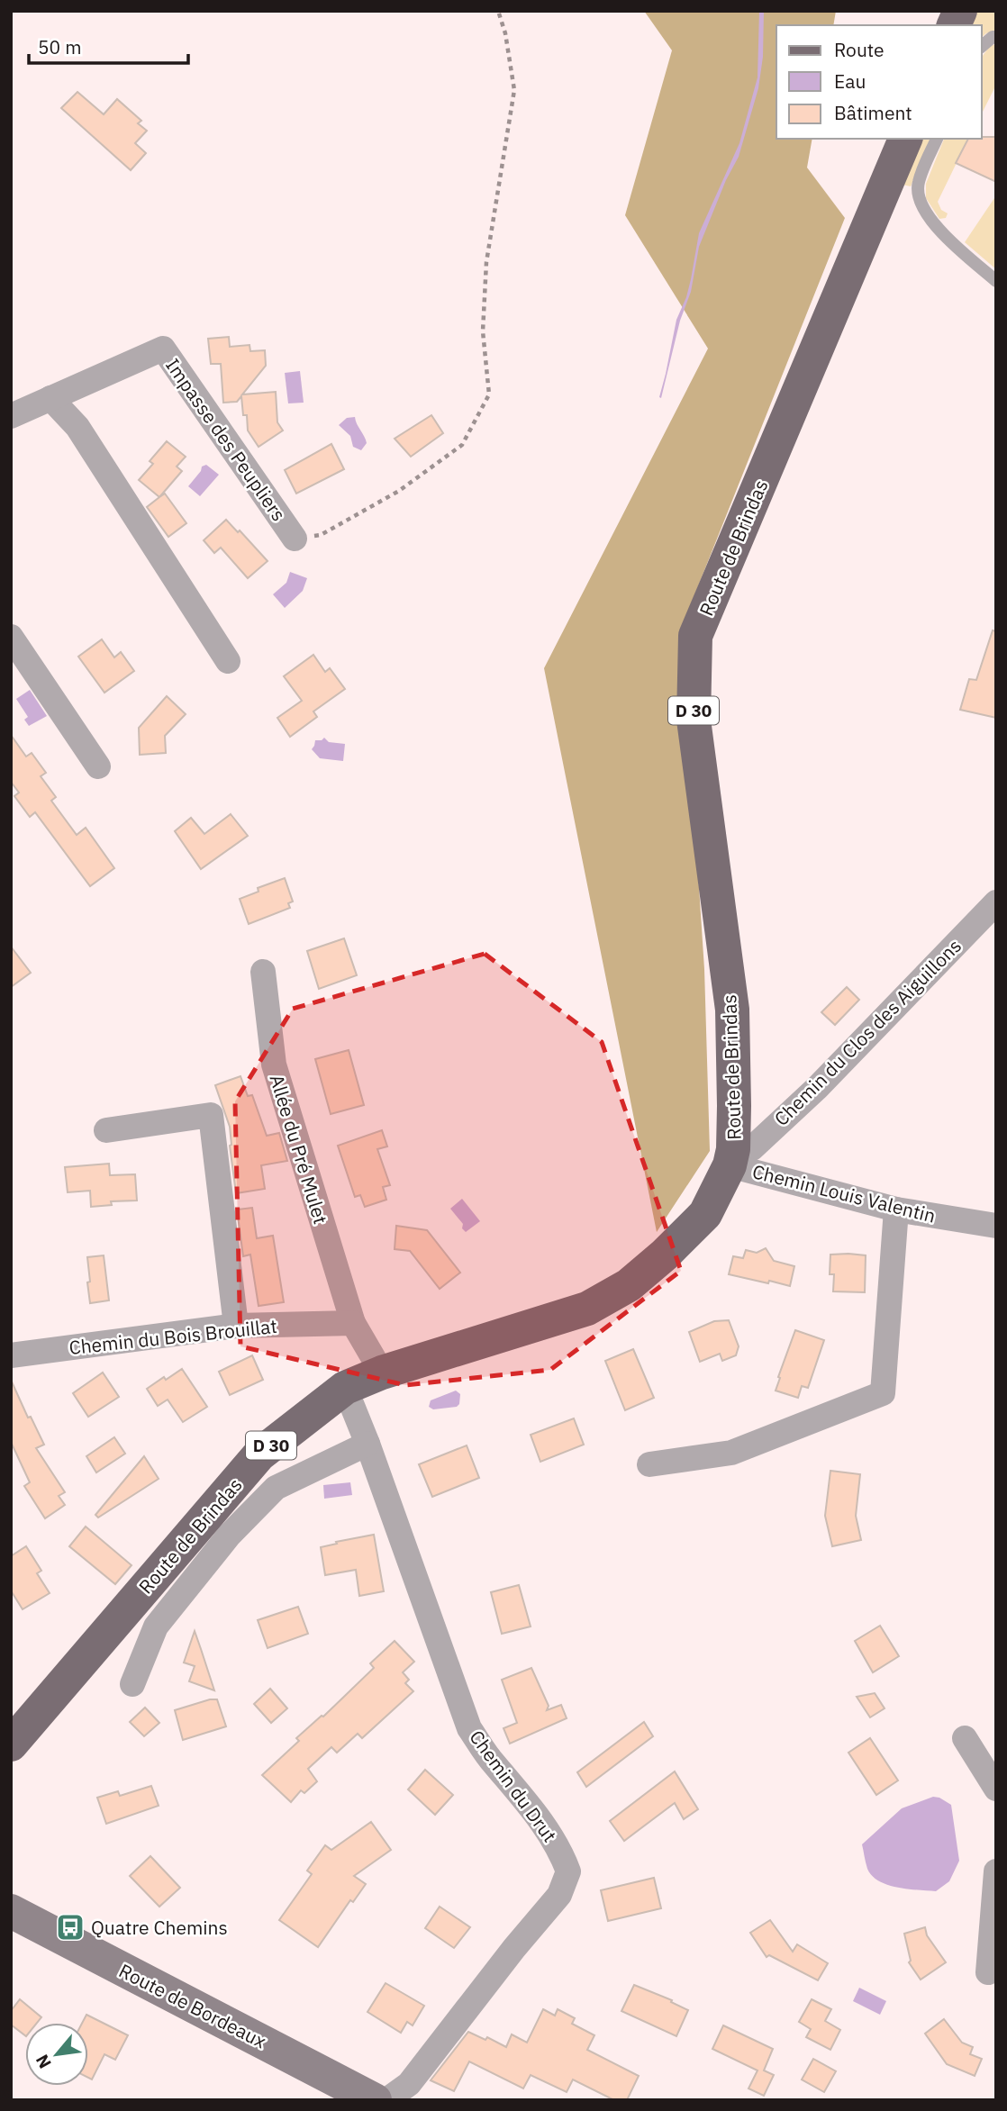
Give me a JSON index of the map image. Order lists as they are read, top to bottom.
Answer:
{
  "streets": {
    "main road": ["Route de Brindas", "D 30", "Route de Bordeaux"],
    "street": [
      "Impasse des Peupliers",
      "Chemin du Clos des Aiguillons",
      "Allée du Pré Mulet",
      "Chemin Louis Valentin",
      "Chemin du Bois Brouillat",
      "Chemin du Drut"
    ]
  },
  "crossings": [
    ["Route de Brindas", "Chemin du Clos des Aiguillons"],
    ["Route de Brindas", "Chemin Louis Valentin"],
    ["Route de Brindas", "Chemin du Drut"],
    ["Chemin du Clos des Aiguillons", "Chemin Louis Valentin"],
    ["Allée du Pré Mulet", "Chemin du Bois Brouillat"]
  ],
  "places": {
    "bus stop": ["Quatre Chemins"]
  },
  "legend": ["Route", "Eau", "Bâtiment"],
  "scale_bar": "50 m",
  "north": "bottom left"
}
